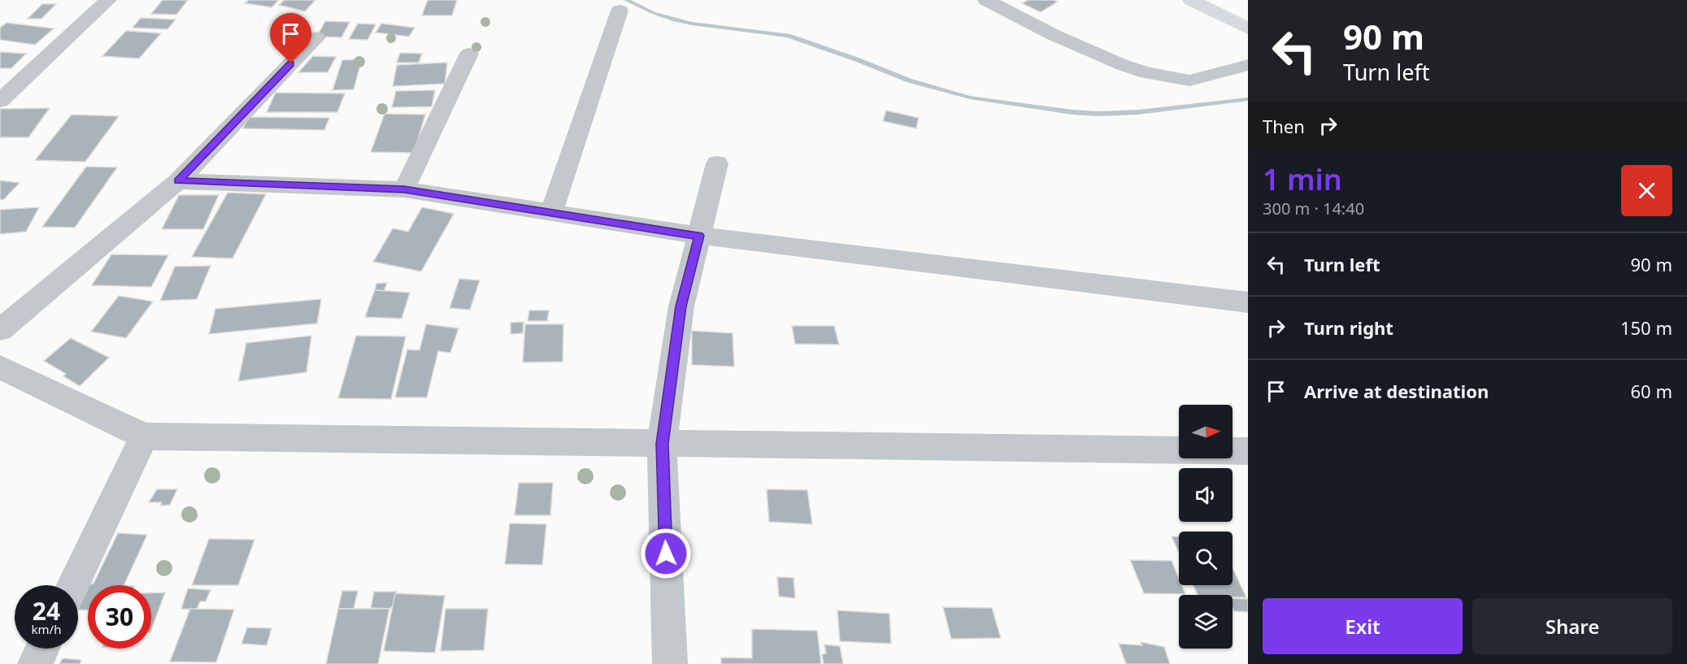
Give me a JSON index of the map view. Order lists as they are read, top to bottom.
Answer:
{
  "north": "right",
  "page": {
    "turn": ["90 m", "Turn left"],
    "then": "Then",
    "heading": ["1 min", "300 m · 14:40"],
    "list": [
      {
        "name": "Turn left",
        "value": "90 m"
      },
      {
        "name": "Turn right",
        "value": "150 m"
      },
      {
        "name": "Arrive at destination",
        "value": "60 m"
      }
    ],
    "speed": "24 km/h",
    "limit": "30",
    "buttons": ["Exit", "Share"]
  }
}
